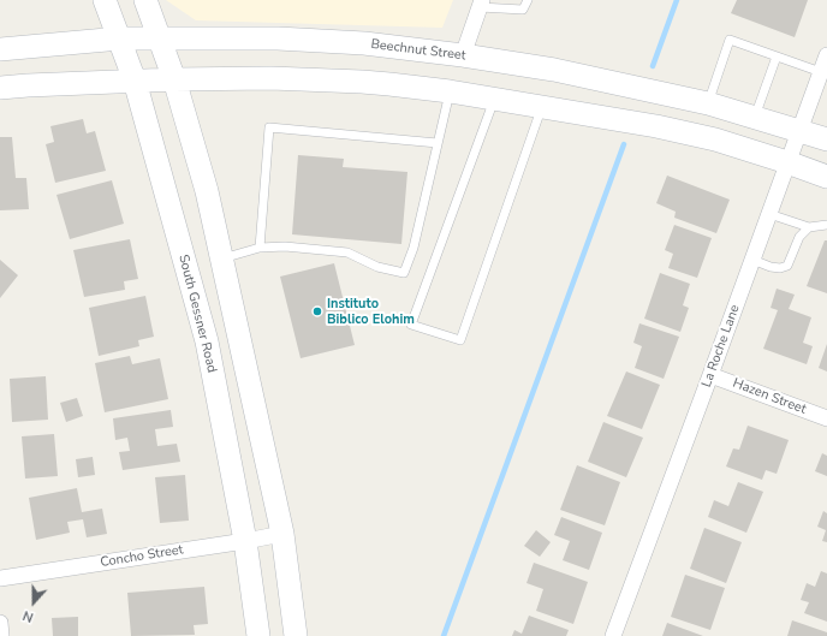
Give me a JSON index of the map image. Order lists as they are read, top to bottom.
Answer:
{
  "streets": {
    "main road": ["Beechnut Street", "South Gessner Road"],
    "street": ["La Roche Lane", "Hazen Street", "Concho Street"]
  },
  "crossings": [
    ["Beechnut Street", "South Gessner Road"],
    ["Beechnut Street", "La Roche Lane"],
    ["South Gessner Road", "Concho Street"],
    ["La Roche Lane", "Hazen Street"]
  ],
  "places": ["Instituto Biblico Elohim"],
  "north": "bottom"
}
